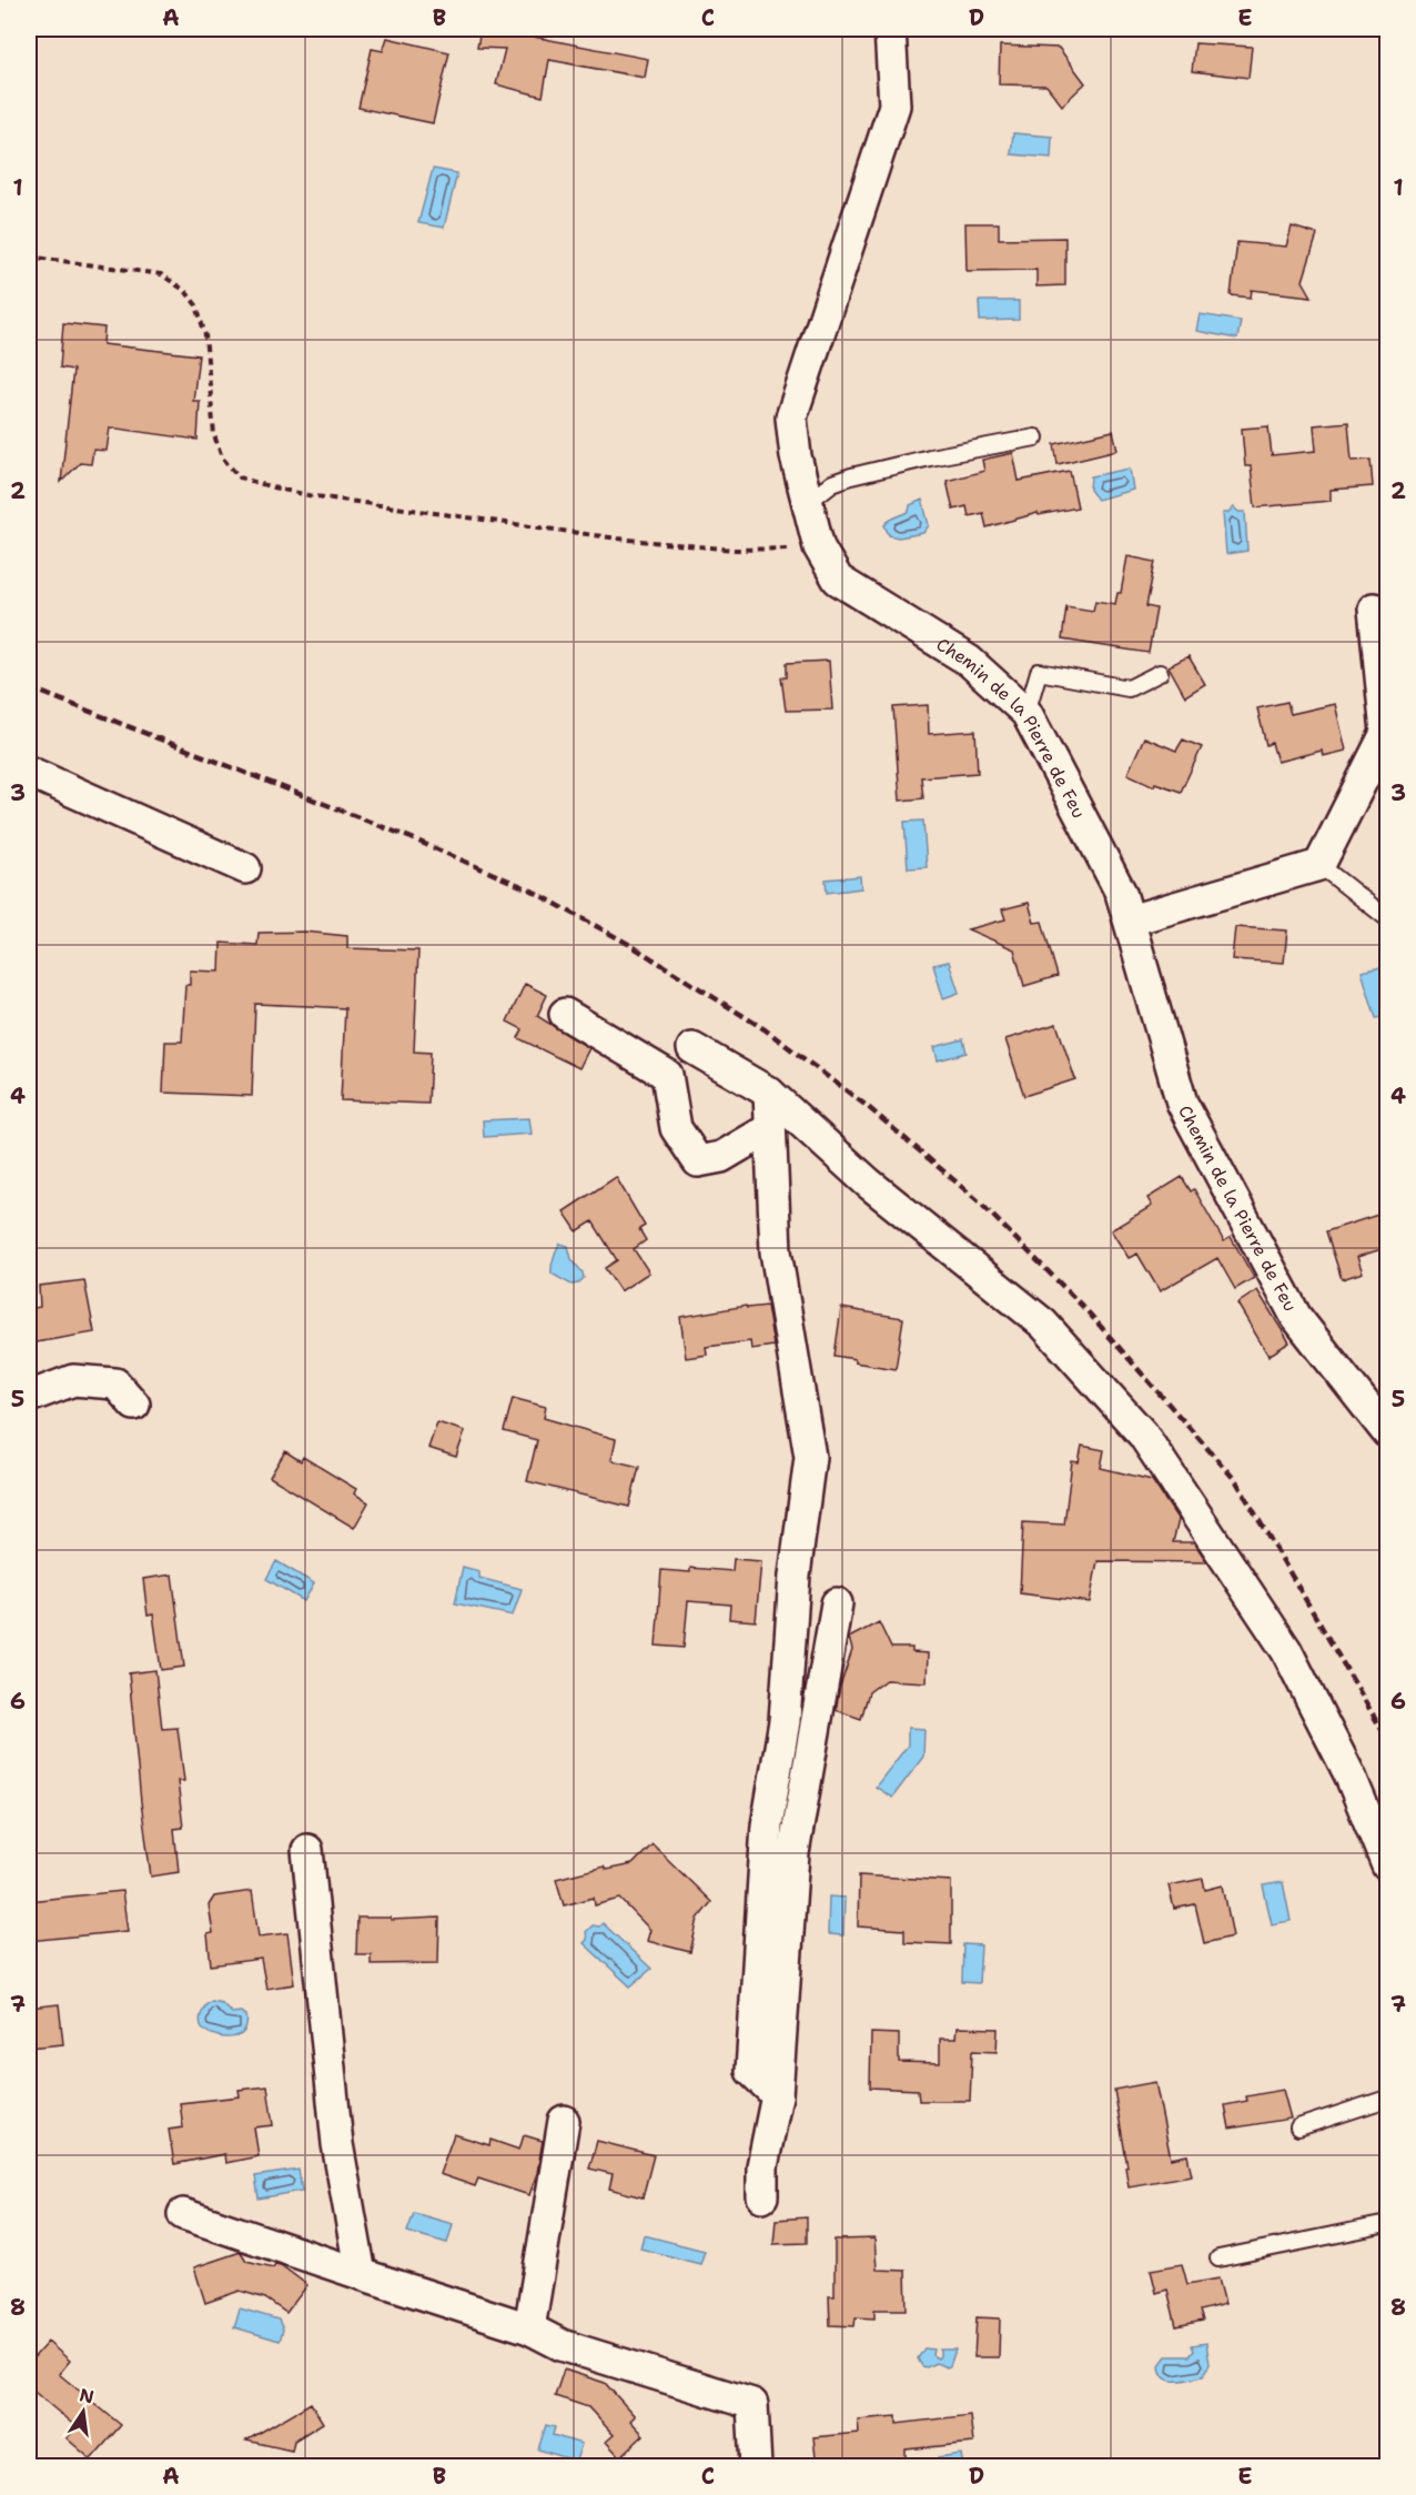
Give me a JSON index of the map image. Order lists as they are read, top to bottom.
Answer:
{
  "streets": {
    "street": ["Chemin de la Pierre de Feu"]
  },
  "north": "top",
  "grid": {
    "columns": [
      "A",
      "B",
      "C",
      "D",
      "E"
    ],
    "rows": [
      "1",
      "2",
      "3",
      "4",
      "5",
      "6",
      "7",
      "8"
    ]
  }
}
